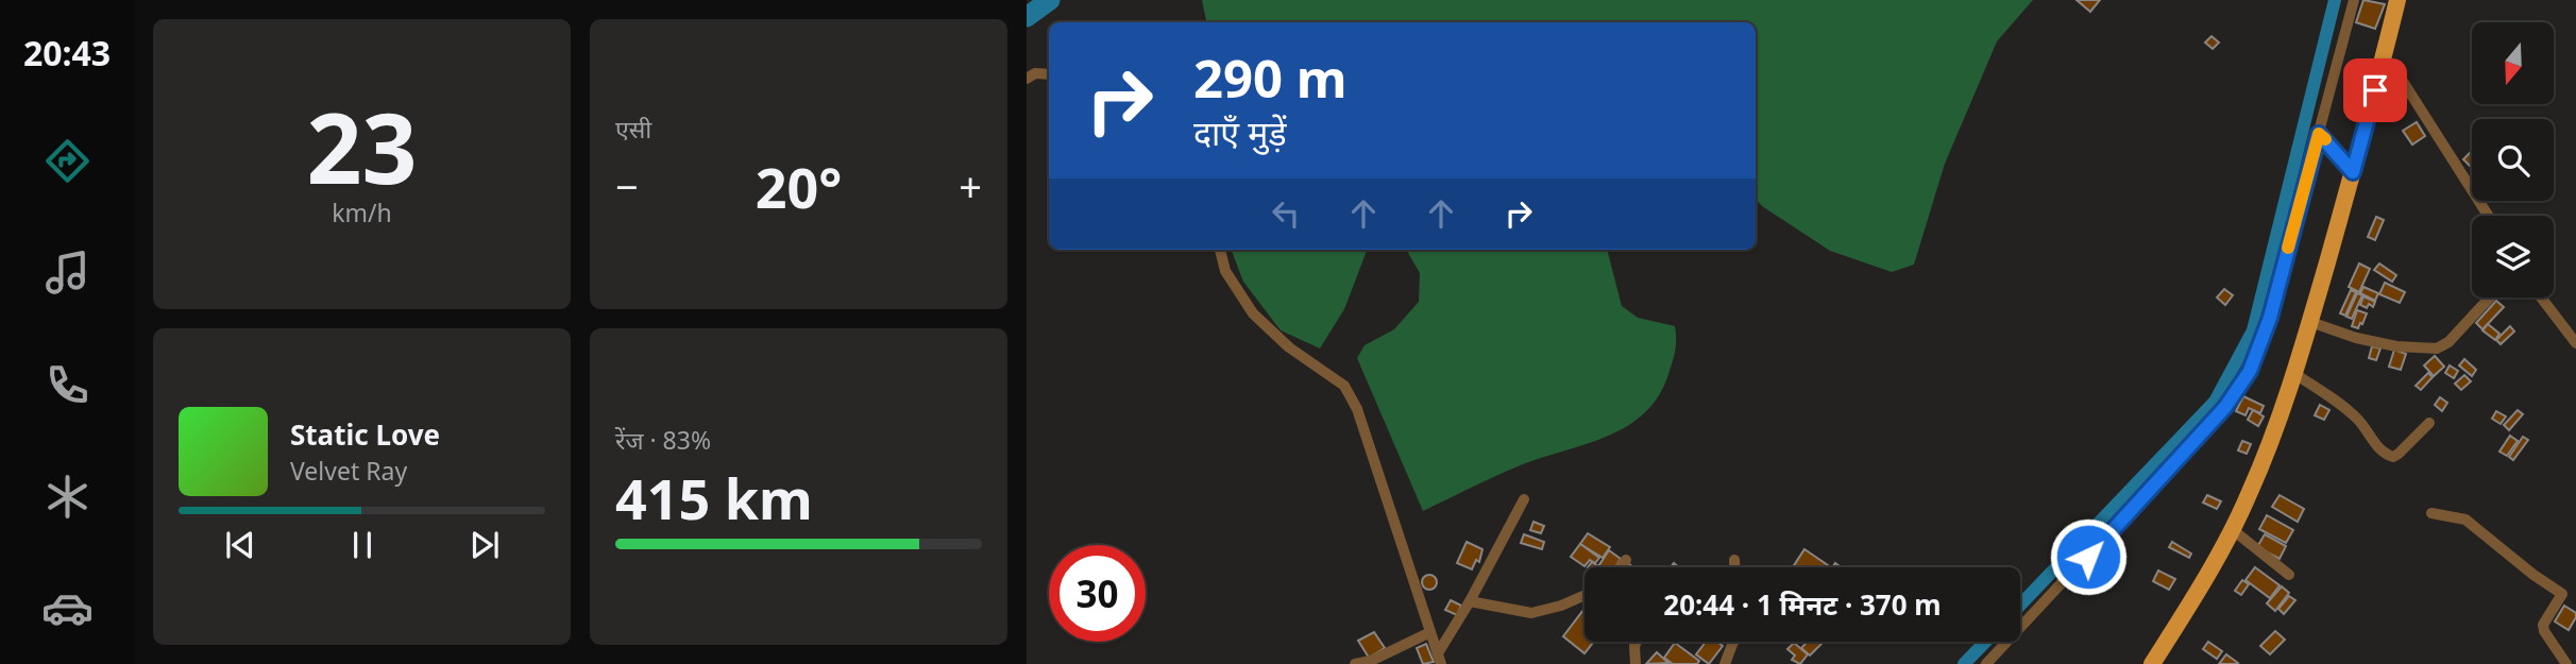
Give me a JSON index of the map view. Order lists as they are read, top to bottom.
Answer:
{
  "north": "bottom",
  "page": {
    "tabs": "20:43",
    "tile": [
      ["23", "km/h"],
      "एसी",
      ["रेंज · 83%", "415 km"]
    ],
    "turn": ["290 m", "दाएँ मुड़ें"],
    "heat": ["−", "20°", "+"],
    "song": ["Static Love", "Velvet Ray"],
    "limit": "30",
    "trip": "20:44 · 1 मिनट · 370 m"
  }
}
